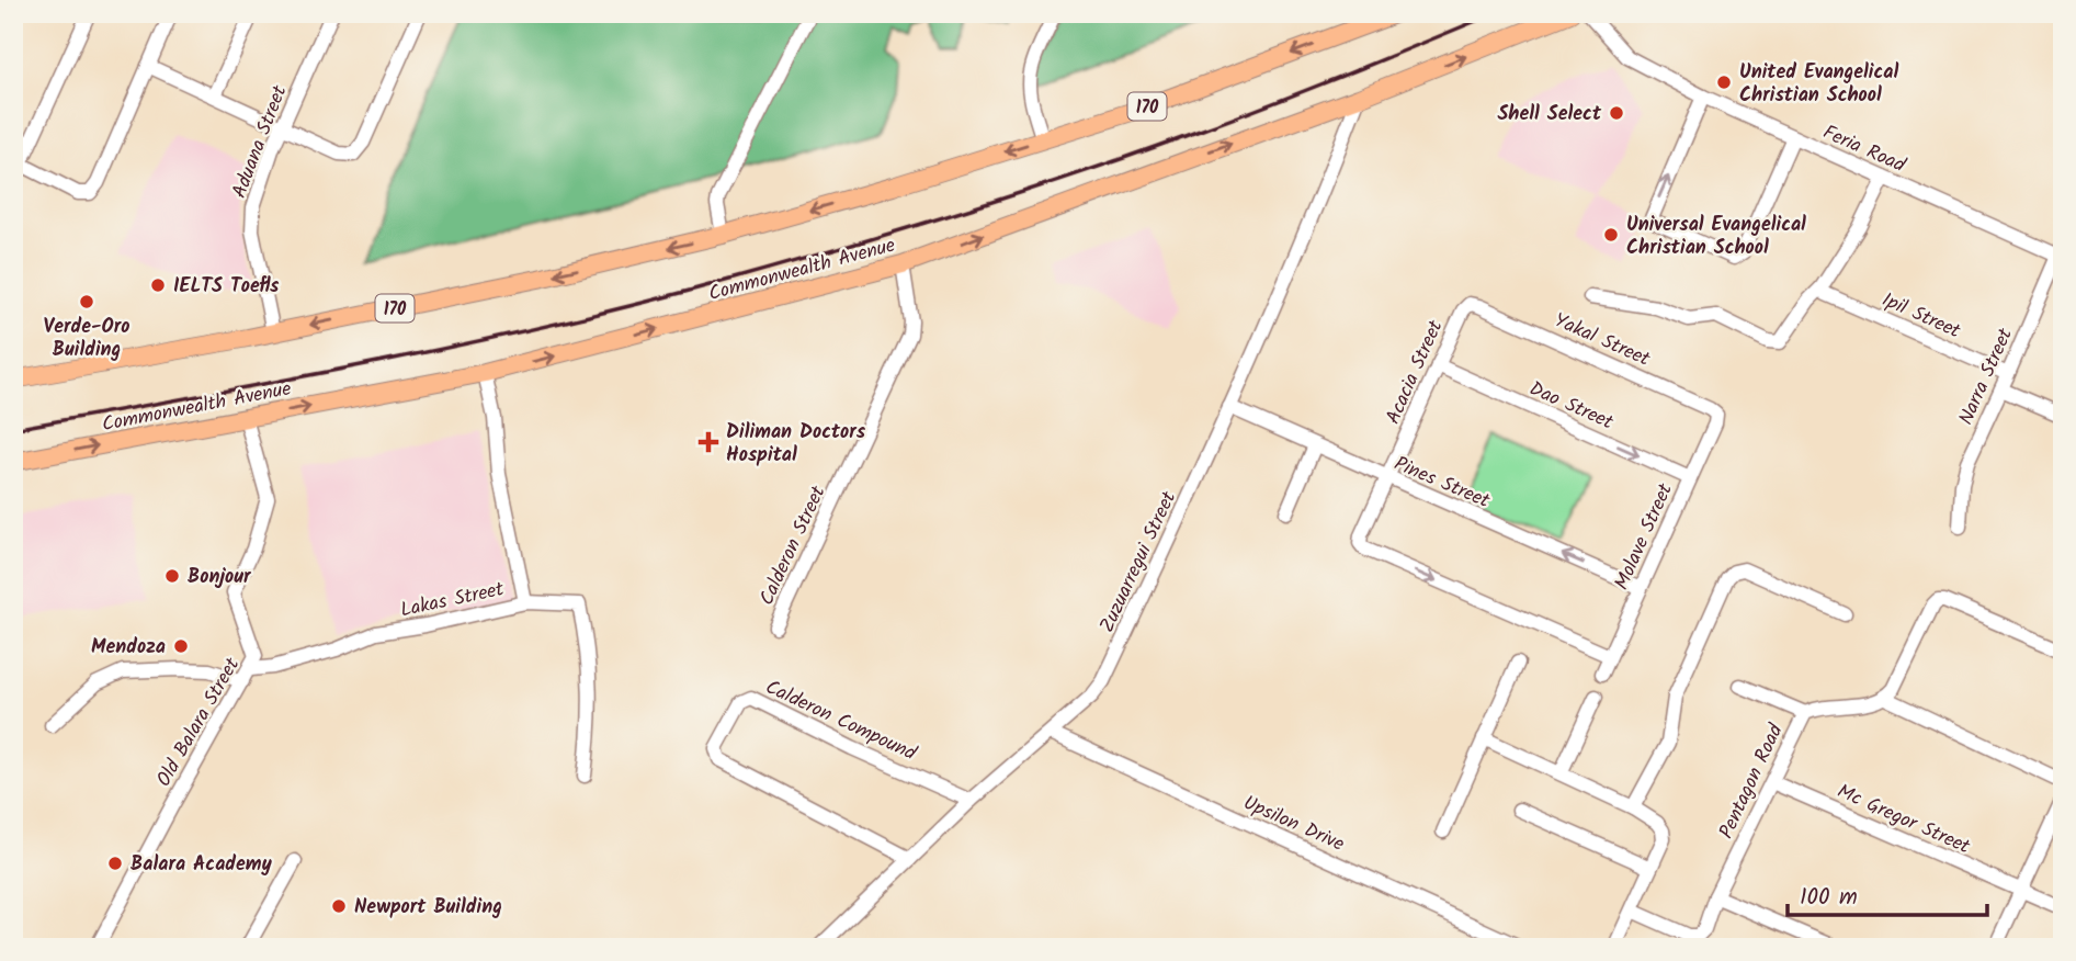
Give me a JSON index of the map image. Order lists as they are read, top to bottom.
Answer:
{
  "streets": {
    "main road": ["170", "Commonwealth Avenue"],
    "street": [
      "Aduana Street",
      "Feria Road",
      "Ipil Street",
      "Yakal Street",
      "Acacia Street",
      "Narra Street",
      "Dao Street",
      "Pines Street",
      "Molave Street",
      "Calderon Street",
      "Zuzuarregui Street",
      "Lakas Street",
      "Calderon Compound",
      "Old Balara Street",
      "Pentagon Road",
      "Mc Gregor Street",
      "Upsilon Drive"
    ]
  },
  "crossings": [
    ["170", "Aduana Street"],
    ["Feria Road", "Narra Street"],
    ["Commonwealth Avenue", "Calderon Street"],
    ["Commonwealth Avenue", "Zuzuarregui Street"],
    ["Commonwealth Avenue", "Lakas Street"],
    ["Commonwealth Avenue", "Old Balara Street"],
    ["Ipil Street", "Narra Street"],
    ["Yakal Street", "Acacia Street"],
    ["Yakal Street", "Molave Street"],
    ["Acacia Street", "Dao Street"],
    ["Acacia Street", "Pines Street"],
    ["Acacia Street", "Molave Street"],
    ["Dao Street", "Molave Street"],
    ["Pines Street", "Molave Street"],
    ["Pines Street", "Zuzuarregui Street"],
    ["Zuzuarregui Street", "Calderon Compound"],
    ["Zuzuarregui Street", "Upsilon Drive"],
    ["Lakas Street", "Old Balara Street"],
    ["Pentagon Road", "Mc Gregor Street"]
  ],
  "one_way": ["Acacia Street", "Dao Street", "Pines Street"],
  "places": {
    "other": [
      "United Evangelical Christian School",
      "Shell Select",
      "Universal Evangelical Christian School",
      "IELTS Toefls",
      "Verde-Oro Building",
      "Bonjour",
      "Mendoza",
      "Balara Academy",
      "Newport Building"
    ],
    "health": ["Diliman Doctors Hospital"]
  },
  "scale_bar": "100 m"
}
